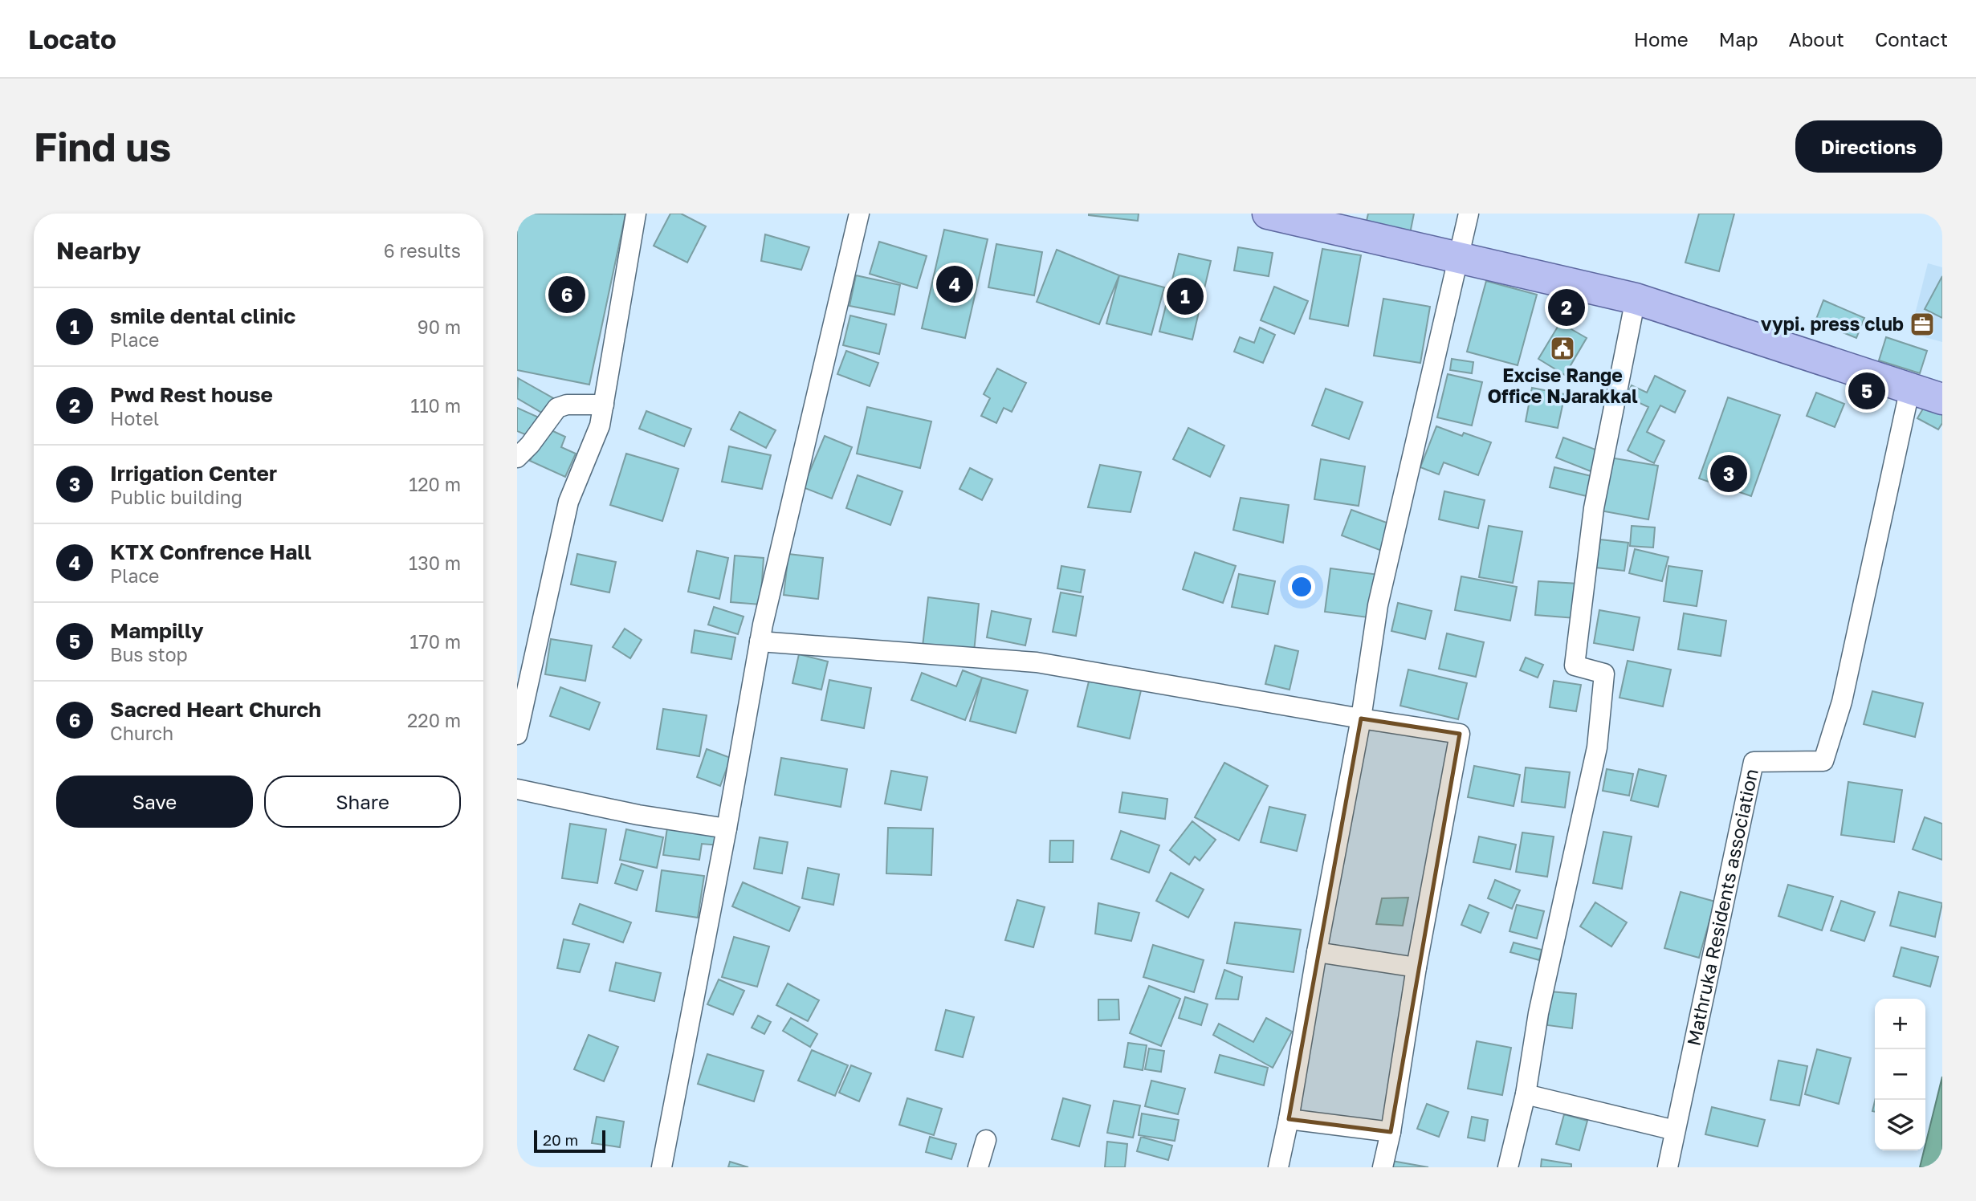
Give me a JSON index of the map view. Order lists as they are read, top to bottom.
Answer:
{
  "streets": {
    "street": ["Mathruka Residents association"]
  },
  "places": {
    "office": ["vypi. press club"],
    "public building": ["Excise Range Office NJarakkal"]
  },
  "scale_bar": "20 m",
  "page": {
    "header": "Locato",
    "nav": [
      "Home",
      "Map",
      "About",
      "Contact"
    ],
    "buttons": [
      "Directions",
      ["Save", "Share"]
    ],
    "title": "Find us",
    "heading": ["Nearby", "6 results"],
    "pins": [
      "4",
      "6",
      "1",
      "2",
      "5",
      "3"
    ],
    "list": [
      {
        "mark": "1",
        "name": "smile dental clinic",
        "note": "Place",
        "value": "90 m"
      },
      {
        "mark": "2",
        "name": "Pwd Rest house",
        "note": "Hotel",
        "value": "110 m"
      },
      {
        "mark": "3",
        "name": "Irrigation Center",
        "note": "Public building",
        "value": "120 m"
      },
      {
        "mark": "4",
        "name": "KTX Confrence Hall",
        "note": "Place",
        "value": "130 m"
      },
      {
        "mark": "5",
        "name": "Mampilly",
        "note": "Bus stop",
        "value": "170 m"
      },
      {
        "mark": "6",
        "name": "Sacred Heart Church",
        "note": "Church",
        "value": "220 m"
      }
    ],
    "map_buttons": ["+", "−"],
    "scale": "20 m"
  }
}
